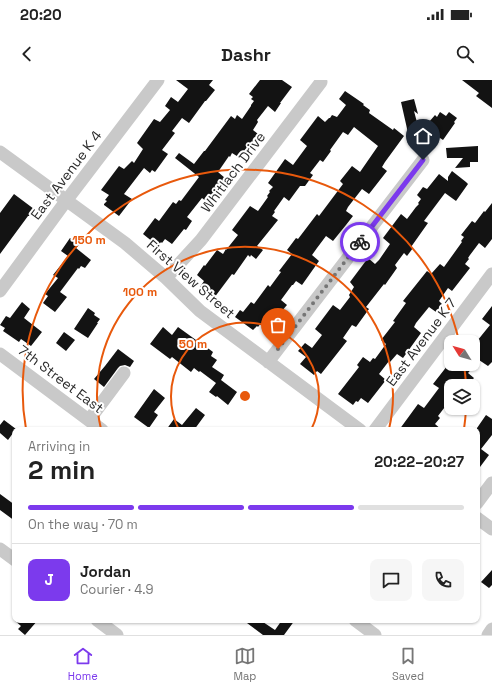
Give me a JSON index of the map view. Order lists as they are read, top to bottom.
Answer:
{
  "streets": {
    "street": [
      "Whitlach Drive",
      "East Avenue K 4",
      "First View Street",
      "East Avenue K 7",
      "7th Street East"
    ]
  },
  "crossings": [
    ["Whitlach Drive", "First View Street"],
    ["East Avenue K 4", "First View Street"]
  ],
  "north": "top left",
  "page": {
    "status": "20:20",
    "header": "Dashr",
    "heading": ["2 min", "Arriving in", "20:22–20:27"],
    "panel": ["Jordan", "Courier · 4.9"],
    "bar": "On the way · 70 m",
    "round": "J",
    "tabs": ["Home", "Map", "Saved"]
  },
  "rings": ["150 m", "100 m", "50 m"]
}
